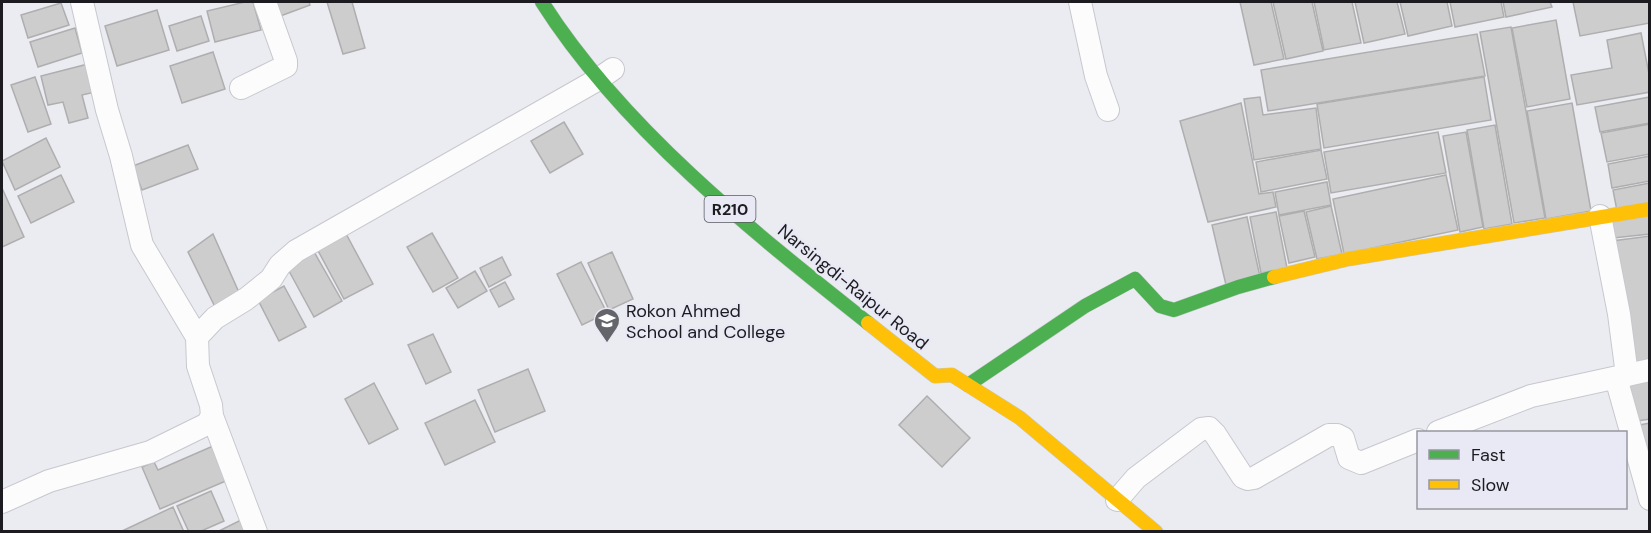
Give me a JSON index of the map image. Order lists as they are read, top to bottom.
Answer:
{
  "streets": {
    "main road": ["R210", "Narsingdi-Raipur Road"]
  },
  "places": {
    "school or university": ["Rokon Ahmed School and College"]
  },
  "legend": ["Fast", "Slow"]
}
